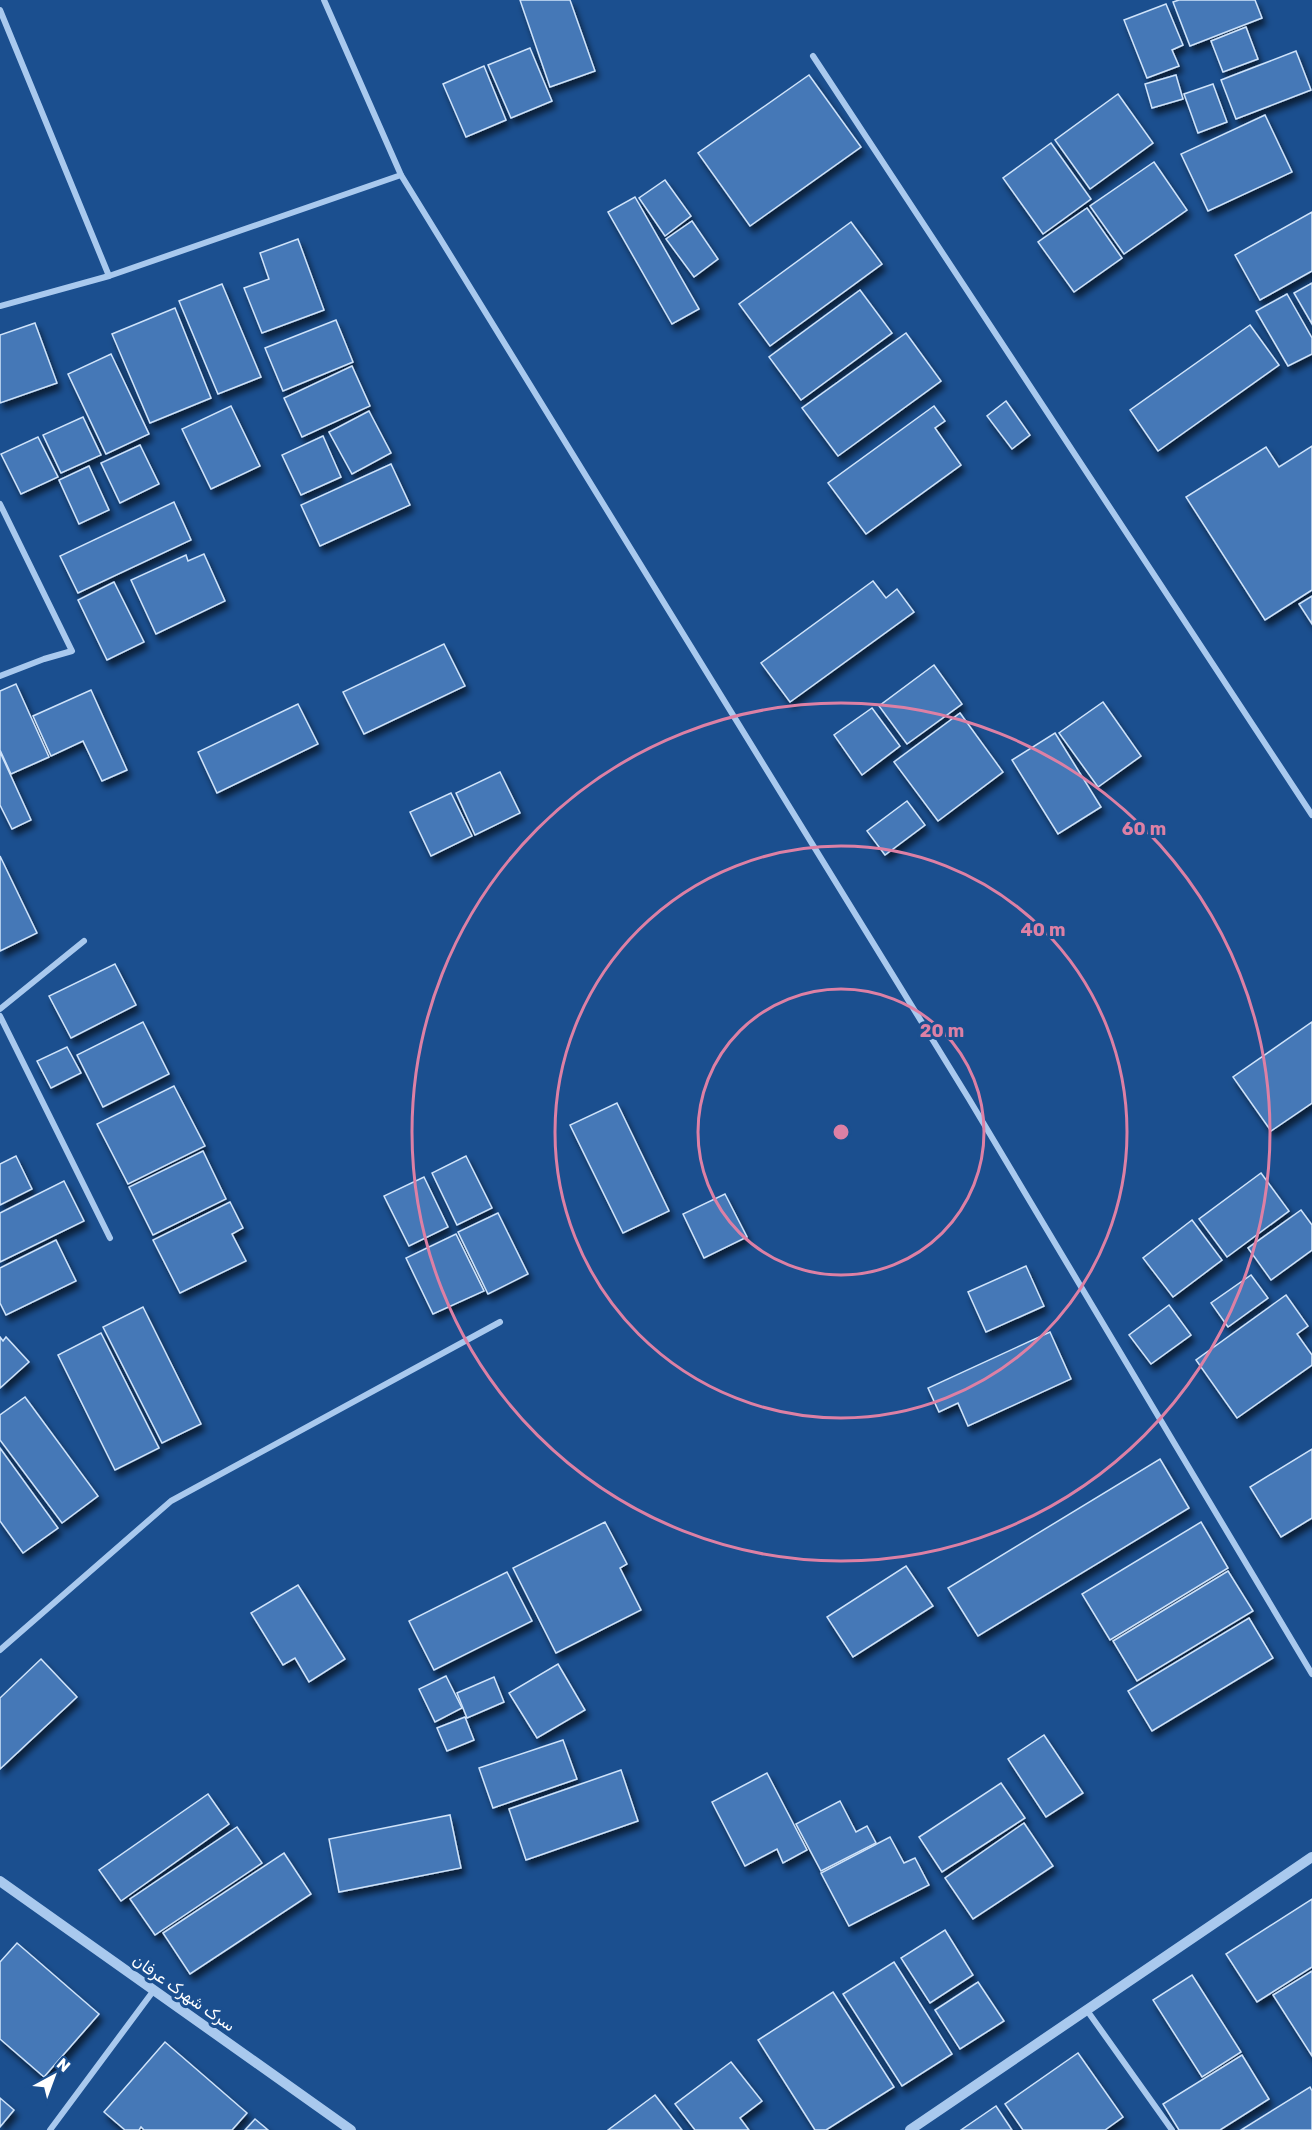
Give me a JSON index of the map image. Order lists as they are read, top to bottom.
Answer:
{
  "streets": {
    "street": ["سرک شهرک عرفان"]
  },
  "north": "top right",
  "rings": ["60 m", "40 m", "20 m"]
}
